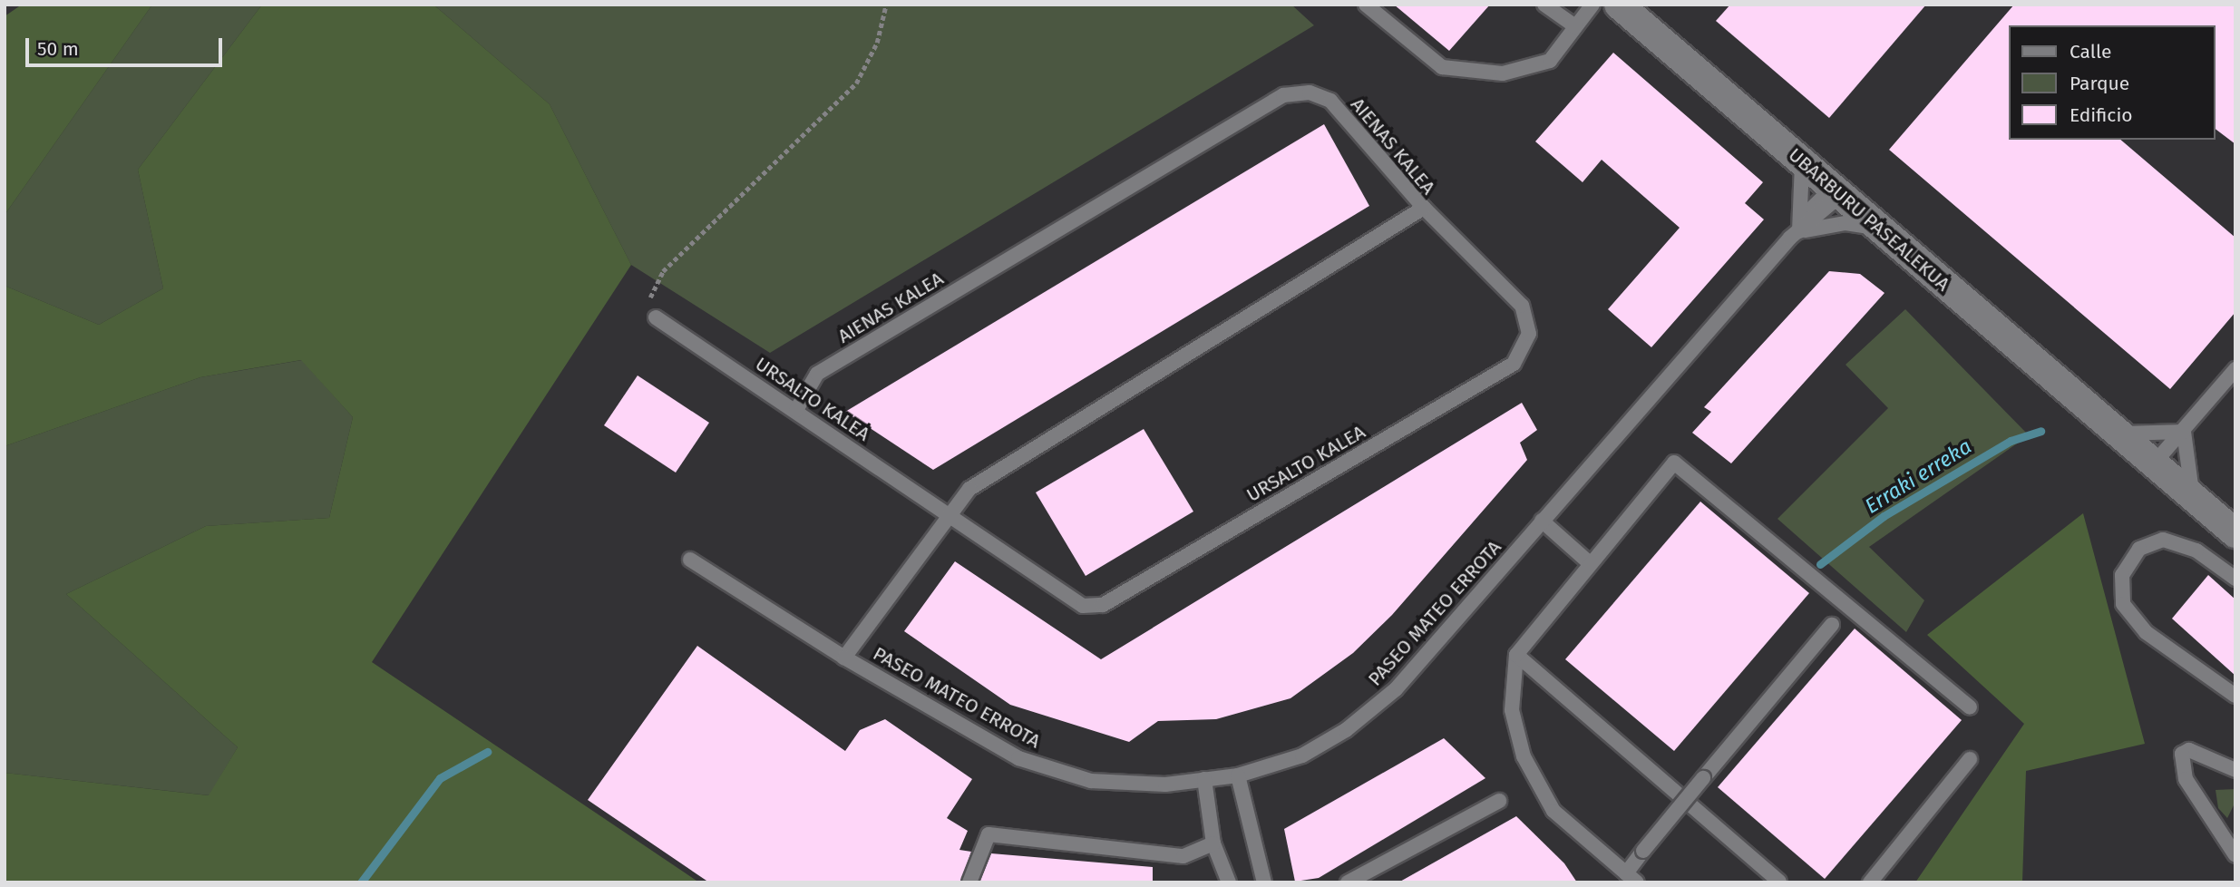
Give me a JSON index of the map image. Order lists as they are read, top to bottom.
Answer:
{
  "streets": {
    "street": ["UBARBURU PASEALEKUA"],
    "lane": ["AIENAS KALEA", "URSALTO KALEA", "PASEO MATEO ERROTA"]
  },
  "crossings": [
    ["AIENAS KALEA", "URSALTO KALEA"],
    ["UBARBURU PASEALEKUA", "PASEO MATEO ERROTA"]
  ],
  "water": ["Erraki erreka"],
  "legend": ["Calle", "Parque", "Edificio"],
  "scale_bar": "50 m"
}
